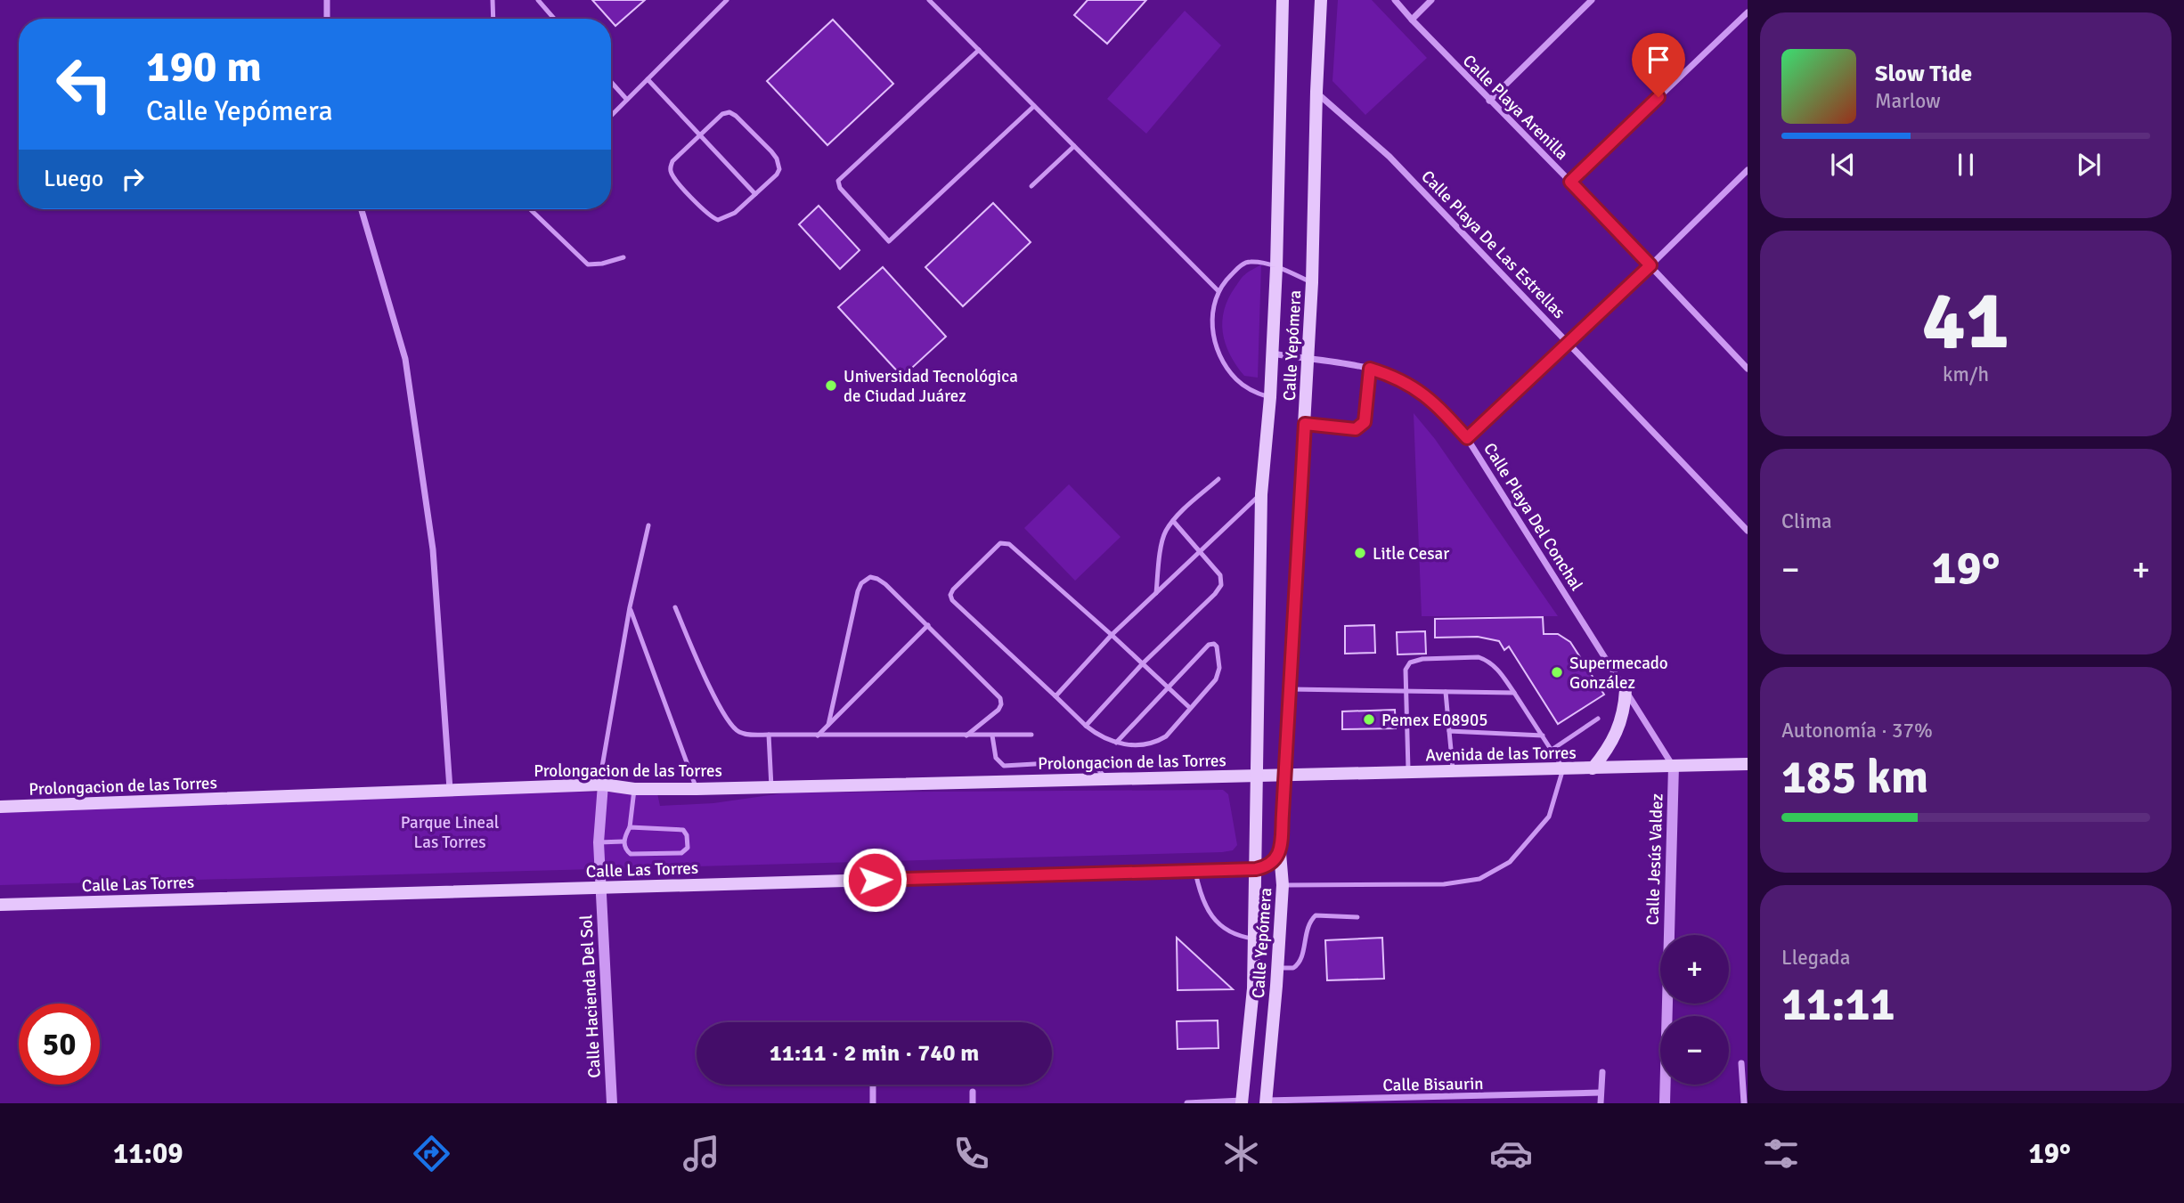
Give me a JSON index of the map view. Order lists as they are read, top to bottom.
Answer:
{
  "streets": {
    "main road": [
      "Calle Yepómera",
      "Avenida de las Torres",
      "Prolongacion de las Torres",
      "Calle Las Torres"
    ],
    "street": [
      "Calle Playa Arenilla",
      "Calle Playa De Las Estrellas",
      "Calle Playa Del Conchal",
      "Calle Jesús Valdez",
      "Calle Hacienda Del Sol",
      "Calle Bisaurin"
    ]
  },
  "crossings": [
    ["Calle Playa De Las Estrellas", "Calle Yepómera"],
    ["Calle Yepómera", "Calle Playa Del Conchal"],
    ["Calle Yepómera", "Avenida de las Torres"],
    ["Calle Yepómera", "Prolongacion de las Torres"],
    ["Calle Yepómera", "Calle Las Torres"],
    ["Calle Yepómera", "Calle Bisaurin"],
    ["Calle Playa Del Conchal", "Avenida de las Torres"],
    ["Calle Playa Del Conchal", "Calle Jesús Valdez"],
    ["Avenida de las Torres", "Prolongacion de las Torres"],
    ["Avenida de las Torres", "Calle Jesús Valdez"],
    ["Prolongacion de las Torres", "Calle Hacienda Del Sol"],
    ["Calle Las Torres", "Calle Hacienda Del Sol"]
  ],
  "parks": ["Parque Lineal Las Torres"],
  "places": [
    "Universidad Tecnológica de Ciudad Juárez",
    "Litle Cesar",
    "Supermecado González",
    "Pemex E08905"
  ],
  "page": {
    "turn": ["190 m", "Calle Yepómera"],
    "song": ["Slow Tide", "Marlow"],
    "then": "Luego",
    "tile": [
      ["41", "km/h"],
      "Clima",
      ["Autonomía · 37%", "185 km"],
      ["Llegada", "11:11"]
    ],
    "heat": ["−", "19°", "+"],
    "map_buttons": ["+", "−"],
    "limit": "50",
    "trip": "11:11 · 2 min · 740 m",
    "tabs": ["11:09", "19°"]
  }
}
